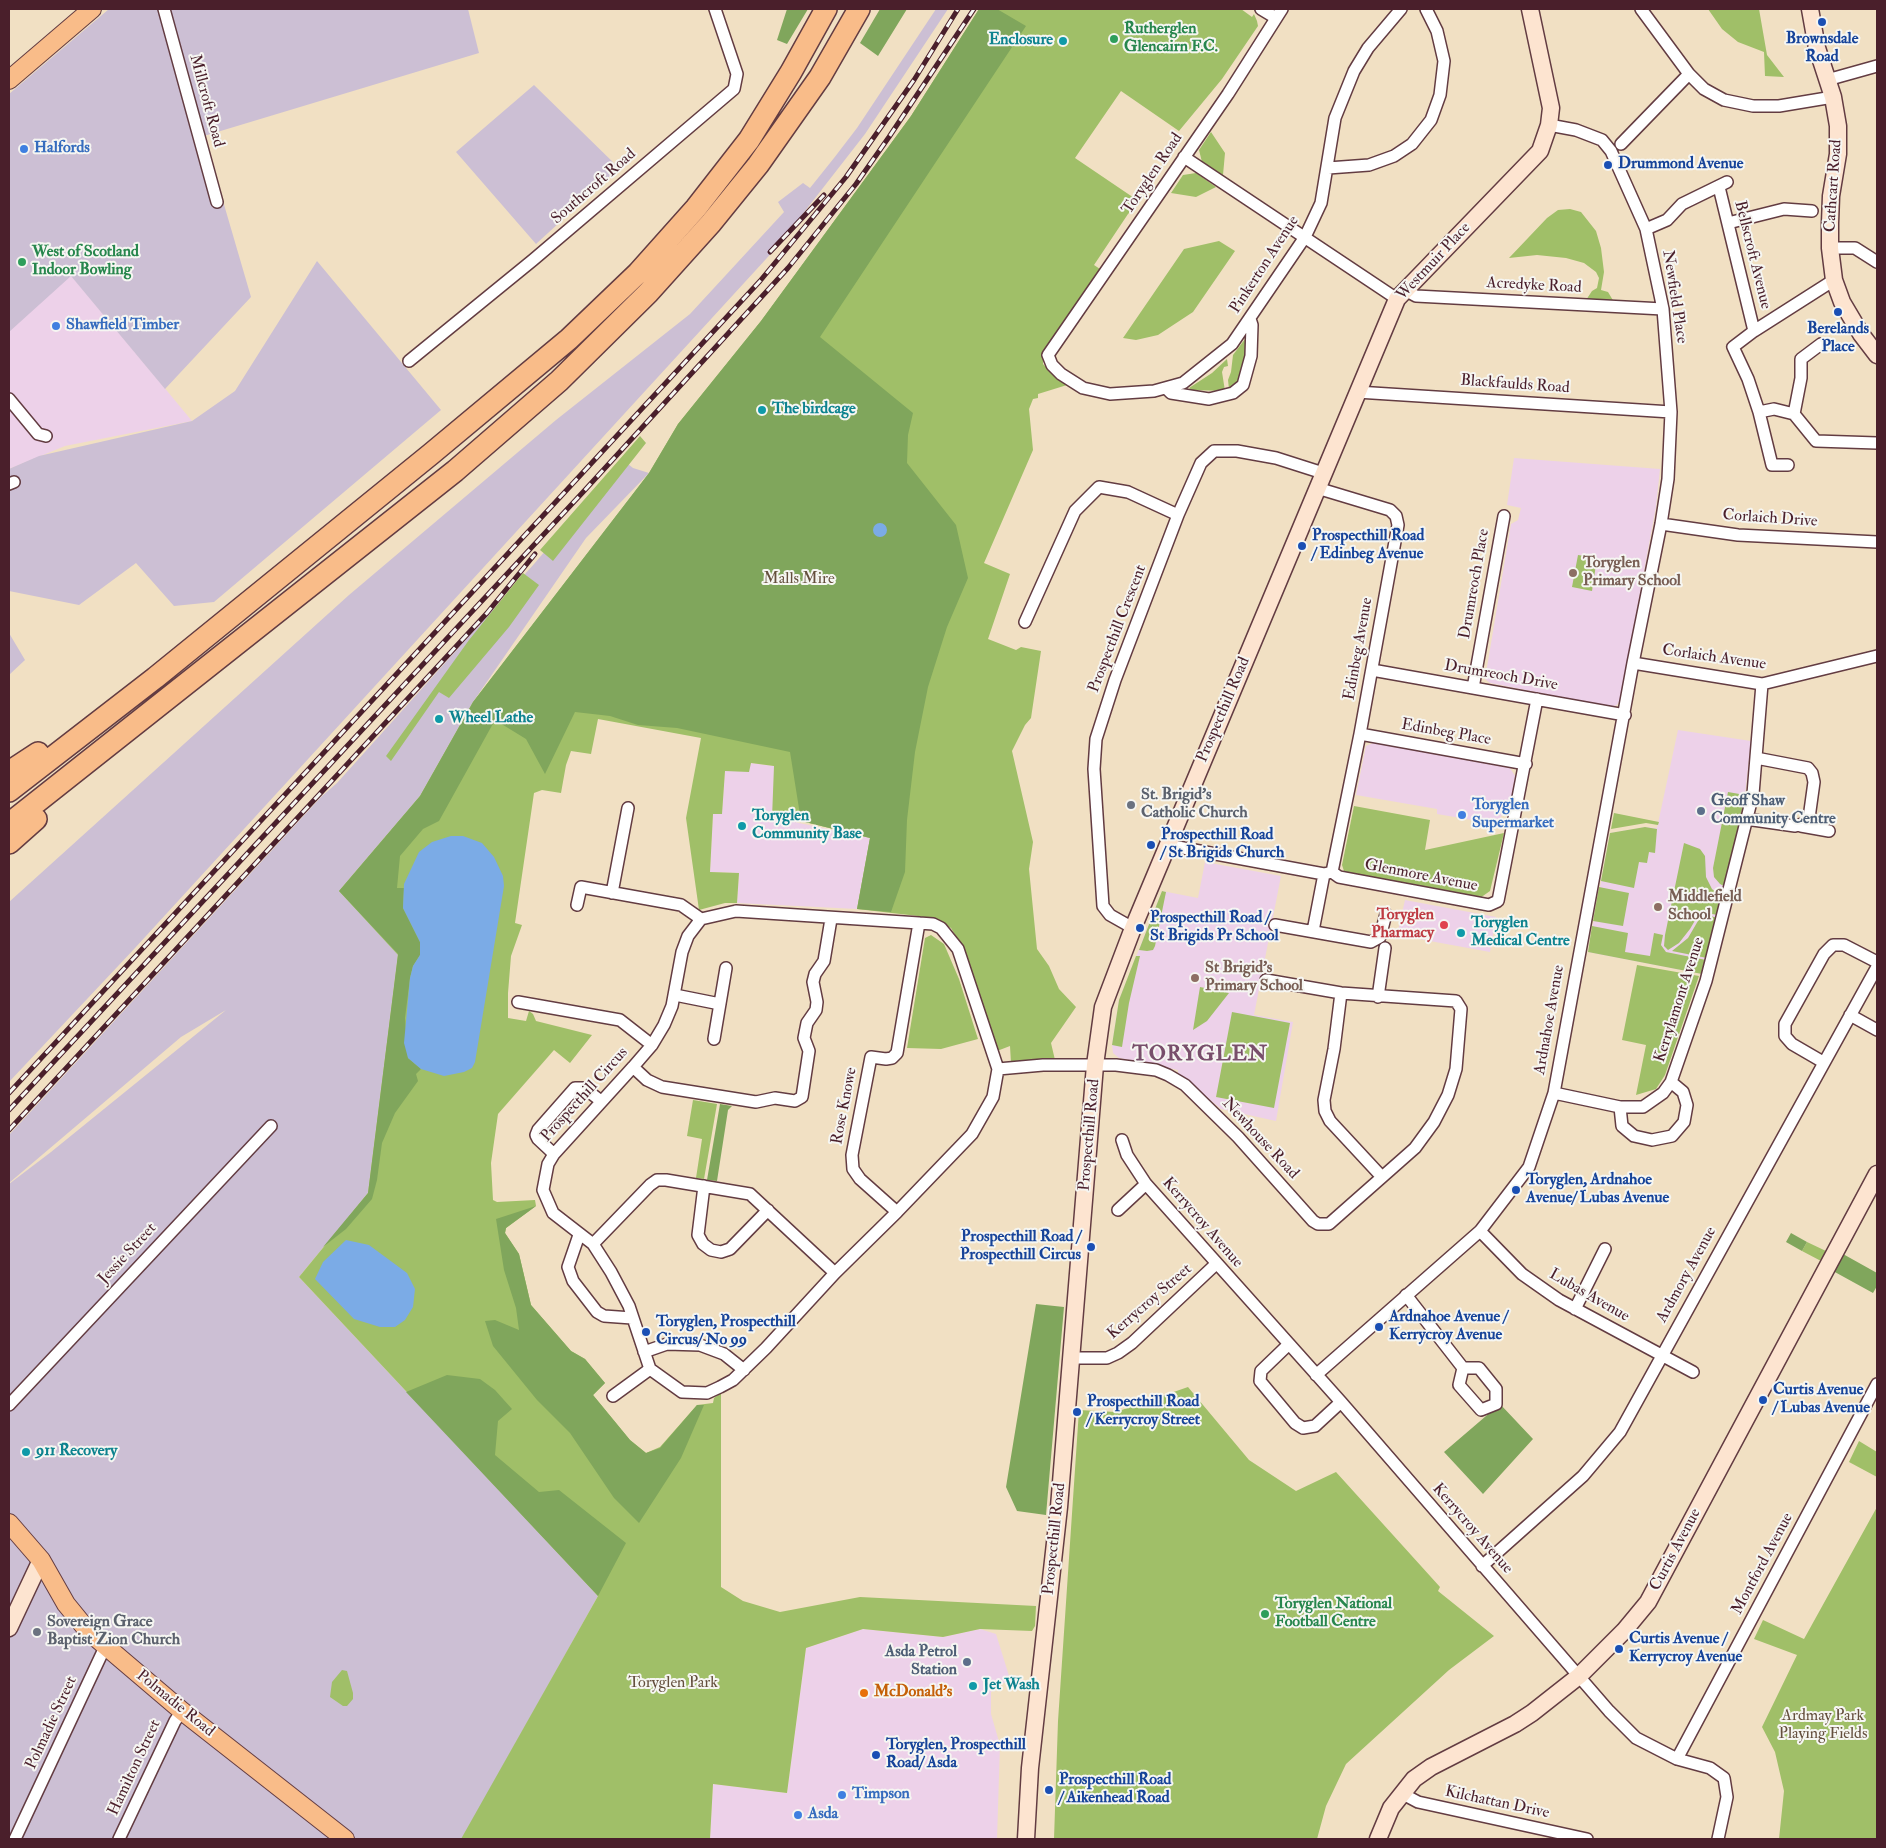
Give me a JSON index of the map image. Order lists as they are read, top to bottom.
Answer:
{
  "streets": {
    "main road": [
      "Cathcart Road",
      "Westmuir Place",
      "Prospecthill Road",
      "Curtis Avenue",
      "Polmadie Road"
    ],
    "street": [
      "Millcroft Road",
      "Toryglen Road",
      "Southcroft Road",
      "Bellscroft Avenue",
      "Pinkerton Avenue",
      "Acredyke Road",
      "Newfield Place",
      "Blackfaulds Road",
      "Corlaich Drive",
      "Drumreoch Place",
      "Prospecthill Crescent",
      "Edinbeg Avenue",
      "Corlaich Avenue",
      "Drumreoch Drive",
      "Edinbeg Place",
      "Glenmore Avenue",
      "Kerrylamont Avenue",
      "Ardnahoe Avenue",
      "Prospecthill Circus",
      "Rose Knowe",
      "Newhouse Road",
      "Kerrycroy Avenue",
      "Jessie Street",
      "Ardmory Avenue",
      "Lubas Avenue",
      "Kerrycroy Street",
      "Montford Avenue",
      "Polmadie Street",
      "Hamilton Street",
      "Kilchattan Drive"
    ]
  },
  "crossings": [
    ["Toryglen Road", "Pinkerton Avenue"],
    ["Toryglen Road", "Acredyke Road"],
    ["Bellscroft Avenue", "Newfield Place"],
    ["Westmuir Place", "Acredyke Road"],
    ["Westmuir Place", "Newfield Place"],
    ["Westmuir Place", "Blackfaulds Road"],
    ["Westmuir Place", "Prospecthill Crescent"],
    ["Westmuir Place", "Prospecthill Road"],
    ["Pinkerton Avenue", "Acredyke Road"],
    ["Acredyke Road", "Newfield Place"],
    ["Newfield Place", "Blackfaulds Road"],
    ["Newfield Place", "Corlaich Drive"],
    ["Newfield Place", "Ardnahoe Avenue"],
    ["Corlaich Drive", "Ardnahoe Avenue"],
    ["Drumreoch Place", "Drumreoch Drive"],
    ["Prospecthill Crescent", "Prospecthill Road"],
    ["Edinbeg Avenue", "Drumreoch Drive"],
    ["Edinbeg Avenue", "Prospecthill Road"],
    ["Edinbeg Avenue", "Edinbeg Place"],
    ["Edinbeg Avenue", "Glenmore Avenue"],
    ["Corlaich Avenue", "Kerrylamont Avenue"],
    ["Corlaich Avenue", "Ardnahoe Avenue"],
    ["Drumreoch Drive", "Glenmore Avenue"],
    ["Drumreoch Drive", "Ardnahoe Avenue"],
    ["Prospecthill Road", "Glenmore Avenue"],
    ["Prospecthill Road", "Newhouse Road"],
    ["Prospecthill Road", "Kerrycroy Street"],
    ["Edinbeg Place", "Glenmore Avenue"],
    ["Kerrylamont Avenue", "Ardnahoe Avenue"],
    ["Ardnahoe Avenue", "Kerrycroy Avenue"],
    ["Ardnahoe Avenue", "Lubas Avenue"],
    ["Kerrycroy Avenue", "Ardmory Avenue"],
    ["Kerrycroy Avenue", "Kerrycroy Street"],
    ["Kerrycroy Avenue", "Curtis Avenue"],
    ["Kerrycroy Avenue", "Montford Avenue"],
    ["Ardmory Avenue", "Lubas Avenue"],
    ["Curtis Avenue", "Kilchattan Drive"],
    ["Polmadie Road", "Polmadie Street"],
    ["Polmadie Road", "Hamilton Street"]
  ],
  "districts": ["TORYGLEN"],
  "parks": ["Malls Mire", "Toryglen Park", "Ardmay Park Playing Fields"],
  "places": [
    "Brownsdale Road",
    "Rutherglen Glencairn F.C.",
    "Enclosure",
    "Halfords",
    "Drummond Avenue",
    "West of Scotland Indoor Bowling",
    "Berelands Place",
    "Shawfield Timber",
    "The birdcage",
    "Prospecthill Road / Edinbeg Avenue",
    "Toryglen Primary School",
    "Wheel Lathe",
    "St. Brigid's Catholic Church",
    "Geoff Shaw Community Centre",
    "Toryglen Supermarket",
    "Toryglen Community Base",
    "Prospecthill Road / St Brigids Church",
    "Middlefield School",
    "Toryglen Pharmacy",
    "Prospecthill Road / St Brigids Pr School",
    "Toryglen Medical Centre",
    "St Brigid's Primary School",
    "Toryglen, Ardnahoe Avenue/ Lubas Avenue",
    "Prospecthill Road / Prospecthill Circus",
    "Ardnahoe Avenue / Kerrycroy Avenue",
    "Toryglen, Prospecthill Circus/ No 99",
    "Curtis Avenue / Lubas Avenue",
    "Prospecthill Road / Kerrycroy Street",
    "911 Recovery",
    "Toryglen National Football Centre",
    "Sovereign Grace Baptist Zion Church",
    "Curtis Avenue / Kerrycroy Avenue",
    "Asda Petrol Station",
    "Jet Wash",
    "McDonald's",
    "Toryglen, Prospecthill Road/ Asda",
    "Prospecthill Road / Aikenhead Road",
    "Timpson",
    "Asda"
  ]
}
